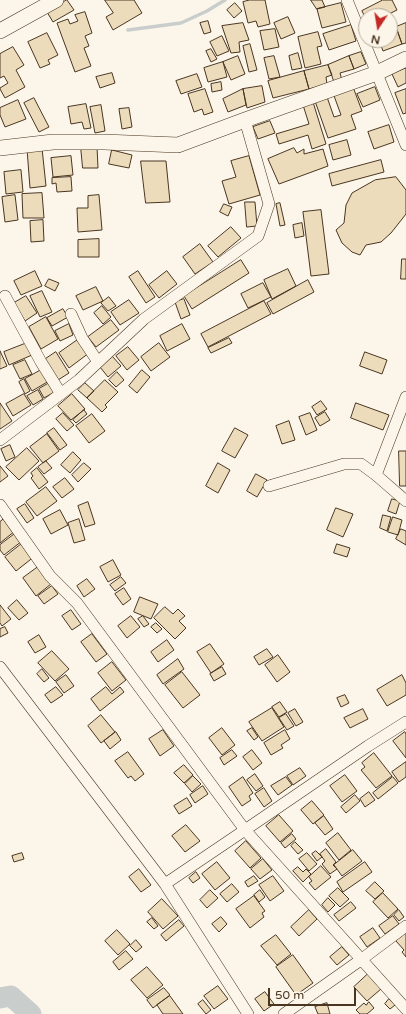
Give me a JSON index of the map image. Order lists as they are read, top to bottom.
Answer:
{
  "scale_bar": "50 m",
  "north": "bottom"
}
